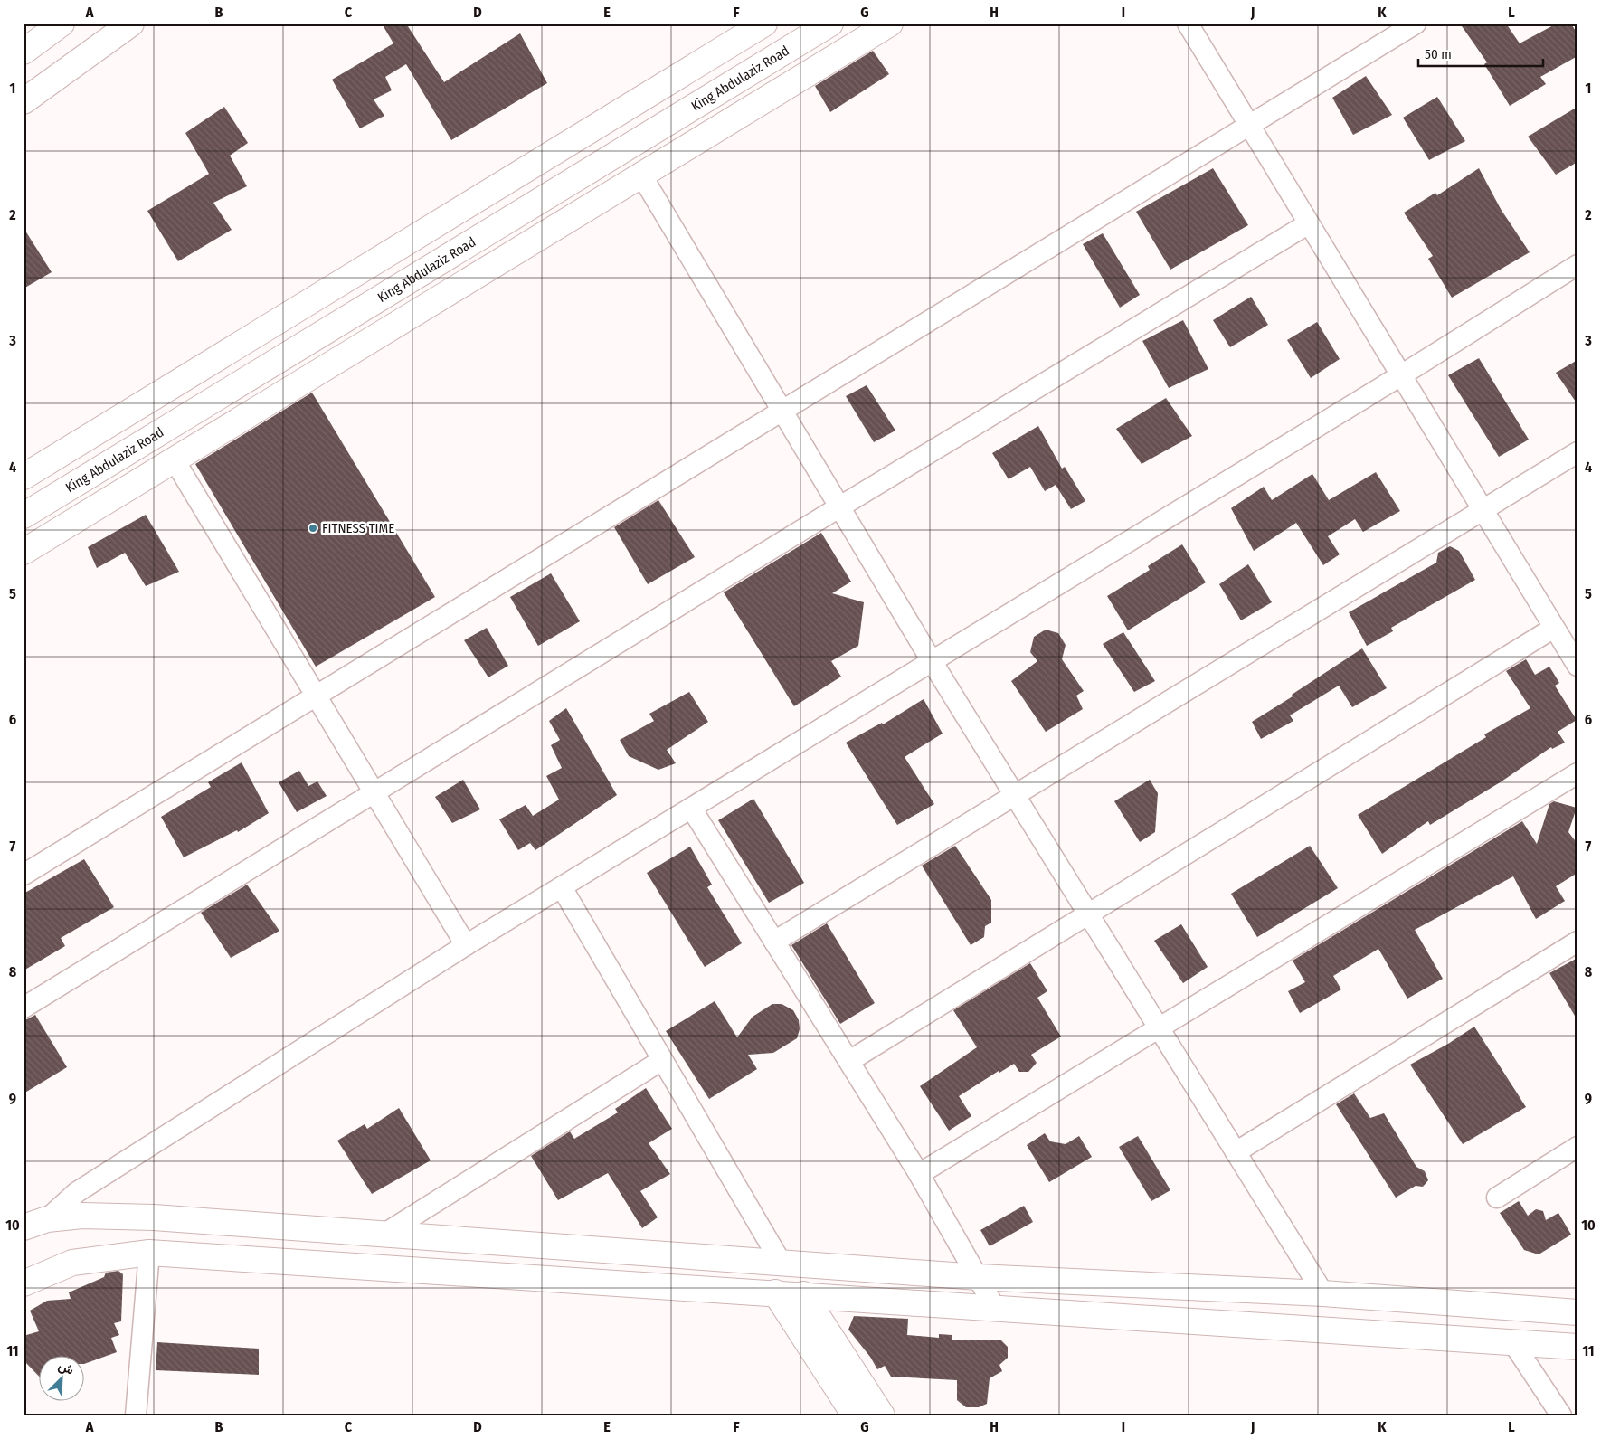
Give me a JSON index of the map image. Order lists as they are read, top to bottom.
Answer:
{
  "streets": {
    "street": ["King Abdulaziz Road"]
  },
  "places": ["FITNESS TIME"],
  "scale_bar": "50 m",
  "north": "top right",
  "grid": {
    "columns": [
      "A",
      "B",
      "C",
      "D",
      "E",
      "F",
      "G",
      "H",
      "I",
      "J",
      "K",
      "L"
    ],
    "rows": [
      "1",
      "2",
      "3",
      "4",
      "5",
      "6",
      "7",
      "8",
      "9",
      "10",
      "11"
    ]
  }
}
